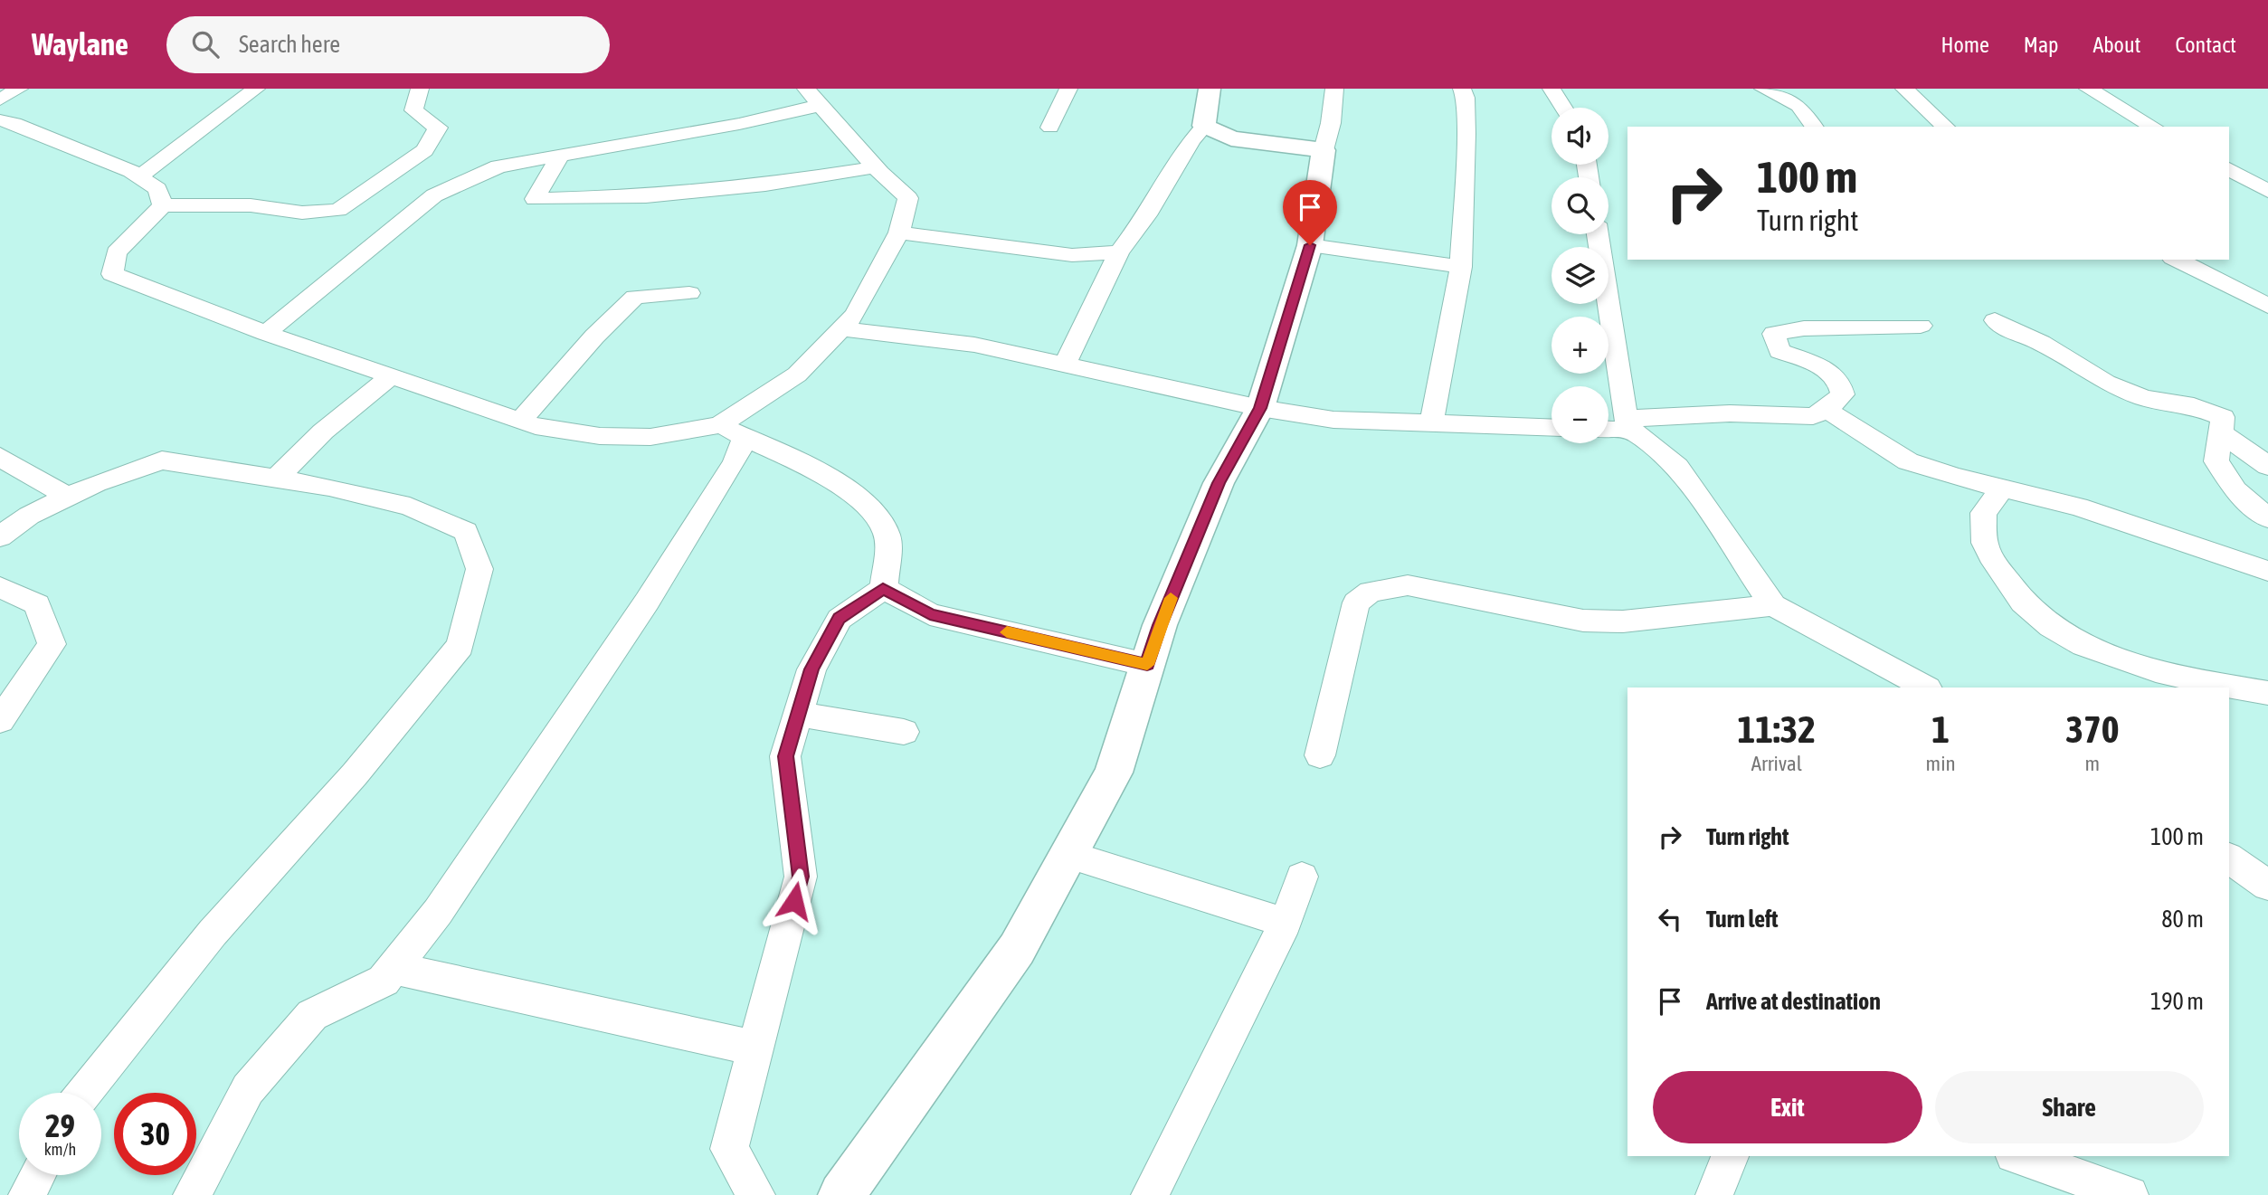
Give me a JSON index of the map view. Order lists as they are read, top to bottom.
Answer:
{
  "page": {
    "header": "Waylane",
    "search": "Search here",
    "nav": [
      "Home",
      "Map",
      "About",
      "Contact"
    ],
    "map_buttons": ["+", "−"],
    "turn": ["100 m", "Turn right"],
    "eta": [
      "11:32",
      "Arrival",
      "1",
      "min",
      "370",
      "m"
    ],
    "list": [
      {
        "name": "Turn right",
        "value": "100 m"
      },
      {
        "name": "Turn left",
        "value": "80 m"
      },
      {
        "name": "Arrive at destination",
        "value": "190 m"
      }
    ],
    "buttons": ["Exit", "Share"],
    "speed": "29 km/h",
    "limit": "30"
  }
}
